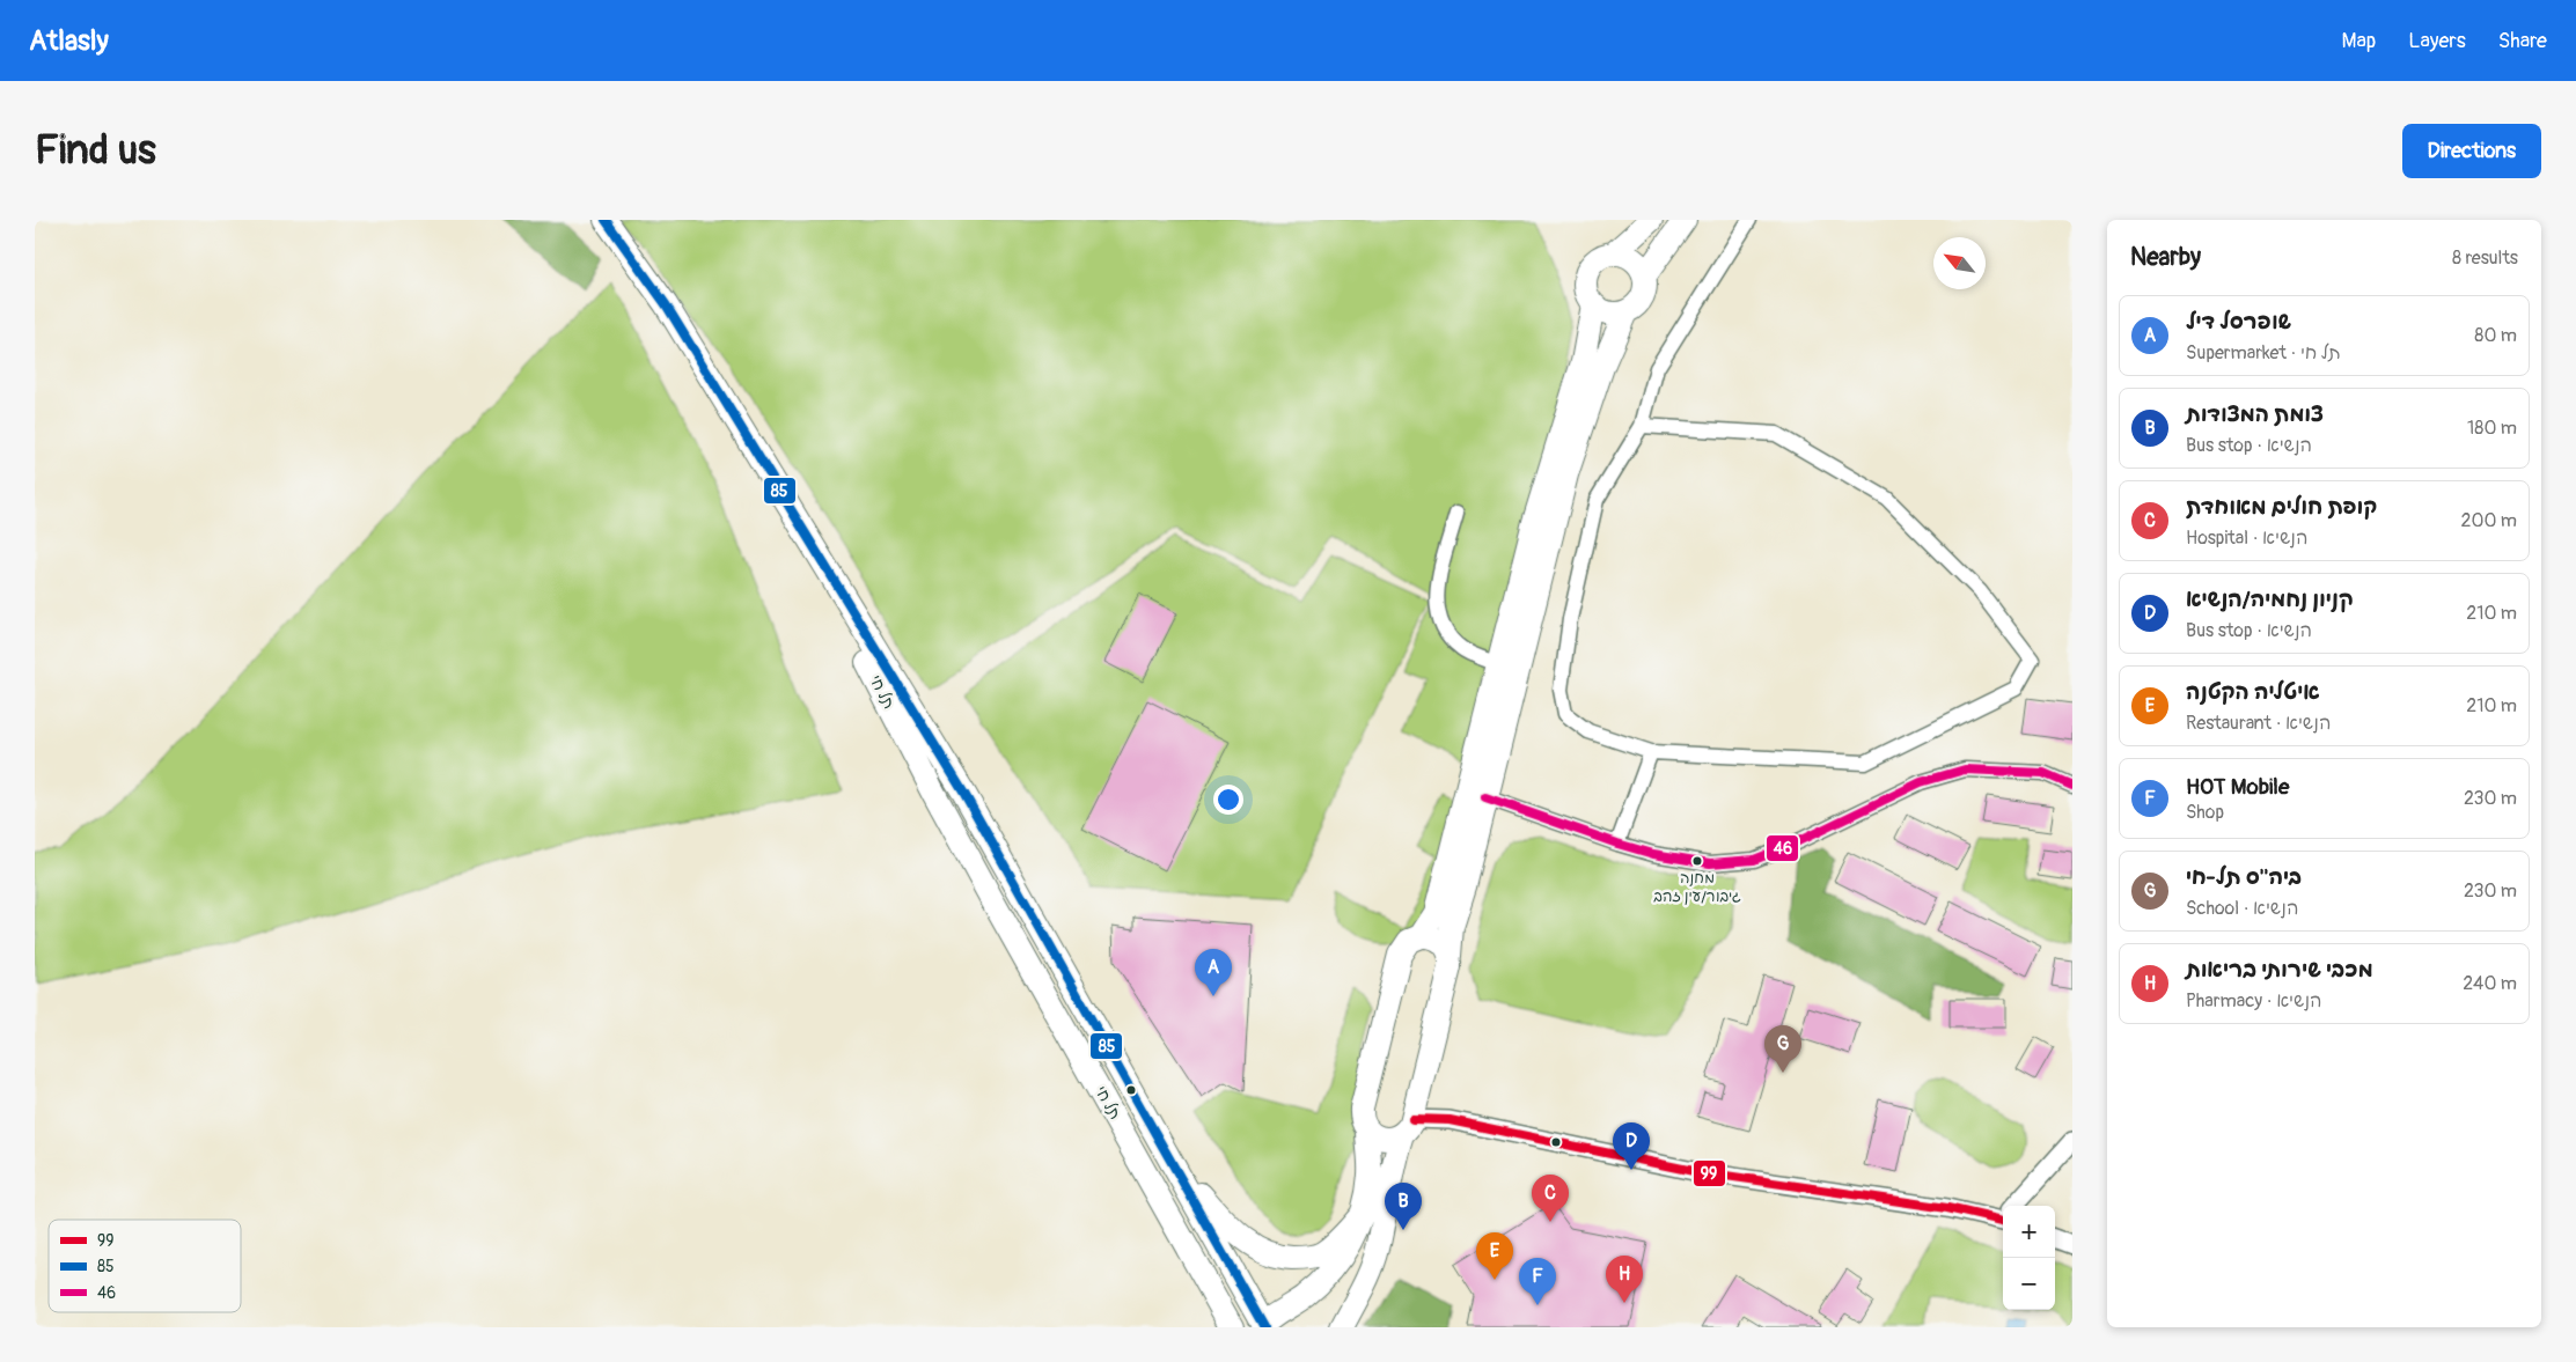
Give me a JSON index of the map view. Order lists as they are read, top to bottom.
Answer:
{
  "streets": {
    "highway": ["תל חי"]
  },
  "places": ["מחנה גיבור/עין זהב"],
  "lines": ["transit line 85", "transit line 46", "transit line 99"],
  "legend": ["99", "85", "46"],
  "north": "top left",
  "page": {
    "header": "Atlasly",
    "nav": ["Map", "Layers", "Share"],
    "buttons": "Directions",
    "title": "Find us",
    "heading": ["Nearby", "8 results"],
    "list": [
      {
        "mark": "A",
        "name": "שופרסל דיל",
        "note": "Supermarket · תל חי",
        "value": "80 m"
      },
      {
        "mark": "B",
        "name": "צומת המצודות",
        "note": "Bus stop · הנשיא",
        "value": "180 m"
      },
      {
        "mark": "C",
        "name": "קופת חולים מאוחדת",
        "note": "Hospital · הנשיא",
        "value": "200 m"
      },
      {
        "mark": "D",
        "name": "קניון נחמיה/הנשיא",
        "note": "Bus stop · הנשיא",
        "value": "210 m"
      },
      {
        "mark": "E",
        "name": "איטליה הקטנה",
        "note": "Restaurant · הנשיא",
        "value": "210 m"
      },
      {
        "mark": "F",
        "name": "HOT Mobile",
        "note": "Shop",
        "value": "230 m"
      },
      {
        "mark": "G",
        "name": "ביה''ס תל-חי",
        "note": "School · הנשיא",
        "value": "230 m"
      },
      {
        "mark": "H",
        "name": "מכבי שירותי בריאות",
        "note": "Pharmacy · הנשיא",
        "value": "240 m"
      }
    ],
    "pins": [
      "A",
      "G",
      "D",
      "C",
      "B",
      "E",
      "H",
      "F"
    ],
    "map_buttons": ["+", "−"]
  }
}
